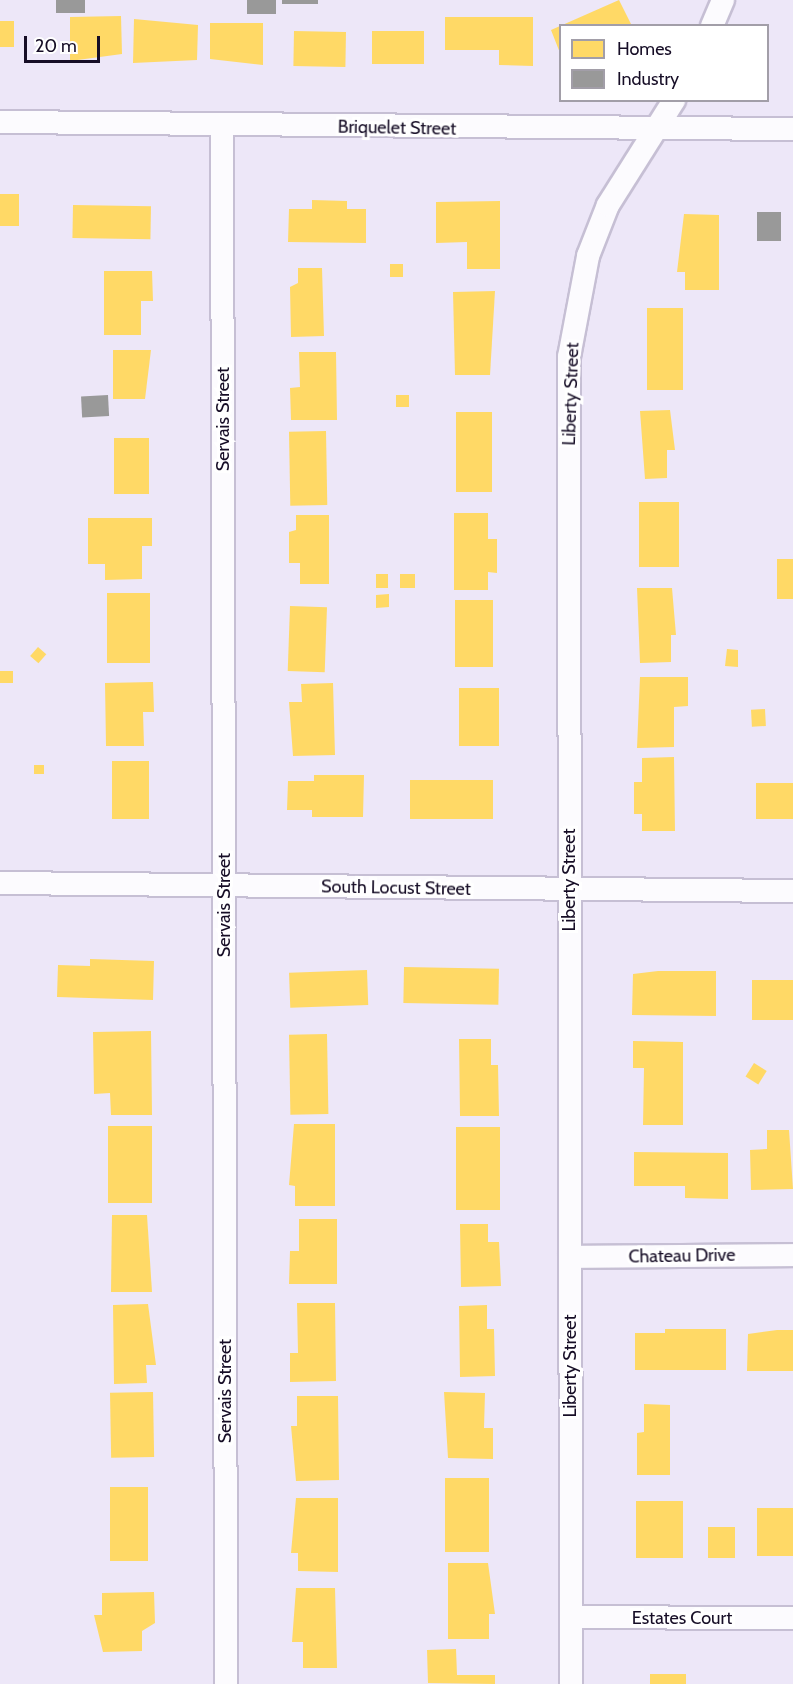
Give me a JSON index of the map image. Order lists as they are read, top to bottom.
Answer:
{
  "streets": {
    "street": [
      "Briquelet Street",
      "Liberty Street",
      "Servais Street",
      "South Locust Street",
      "Chateau Drive",
      "Estates Court"
    ]
  },
  "crossings": [
    ["Briquelet Street", "Liberty Street"],
    ["Briquelet Street", "Servais Street"],
    ["Liberty Street", "South Locust Street"],
    ["Liberty Street", "Chateau Drive"],
    ["Liberty Street", "Estates Court"],
    ["Servais Street", "South Locust Street"]
  ],
  "legend": ["Homes", "Industry"],
  "scale_bar": "20 m"
}
